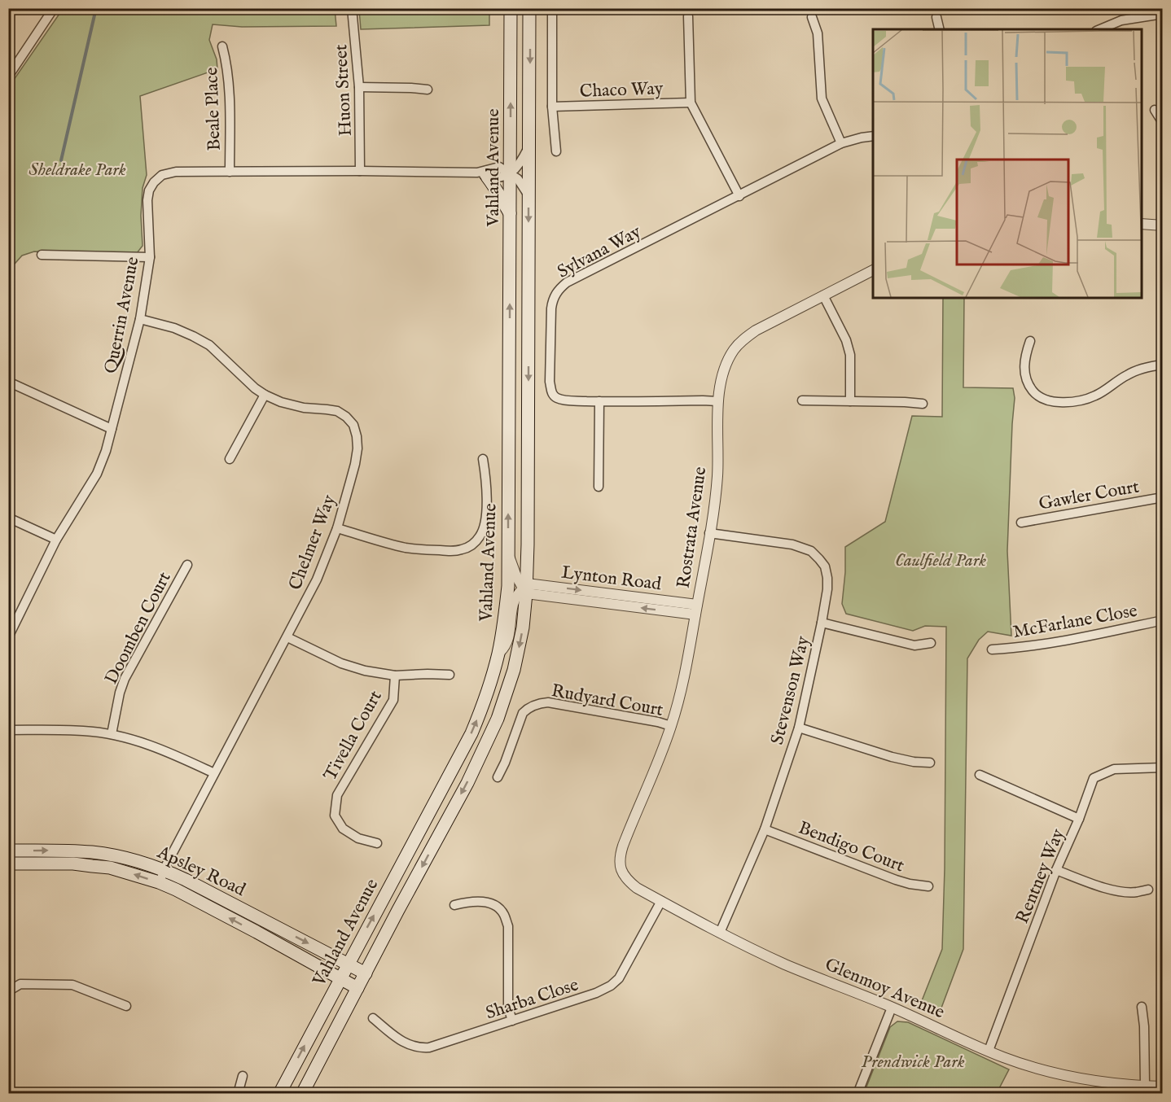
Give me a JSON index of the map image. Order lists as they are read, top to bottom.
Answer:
{
  "streets": {
    "main road": ["Vahland Avenue", "Apsley Road"],
    "street": [
      "Chaco Way",
      "Huon Street",
      "Beale Place",
      "Sylvana Way",
      "Querrin Avenue",
      "Gawler Court",
      "Rostrata Avenue",
      "Chelmer Way",
      "Lynton Road",
      "McFarlane Close",
      "Doomben Court",
      "Stevenson Way",
      "Rudyard Court",
      "Tivella Court",
      "Bendigo Court",
      "Rentney Way",
      "Glenmoy Avenue",
      "Sharba Close"
    ]
  },
  "crossings": [
    ["Huon Street", "Querrin Avenue"],
    ["Beale Place", "Querrin Avenue"],
    ["Vahland Avenue", "Querrin Avenue"],
    ["Vahland Avenue", "Lynton Road"],
    ["Vahland Avenue", "Apsley Road"],
    ["Sylvana Way", "Rostrata Avenue"],
    ["Querrin Avenue", "Chelmer Way"],
    ["Rostrata Avenue", "Lynton Road"],
    ["Rostrata Avenue", "Stevenson Way"],
    ["Rostrata Avenue", "Rudyard Court"],
    ["Rostrata Avenue", "Glenmoy Avenue"],
    ["Chelmer Way", "Apsley Road"],
    ["Stevenson Way", "Bendigo Court"],
    ["Stevenson Way", "Glenmoy Avenue"],
    ["Rentney Way", "Glenmoy Avenue"],
    ["Glenmoy Avenue", "Sharba Close"]
  ],
  "parks": ["Sheldrake Park", "Caulfield Park", "Prendwick Park"]
}
